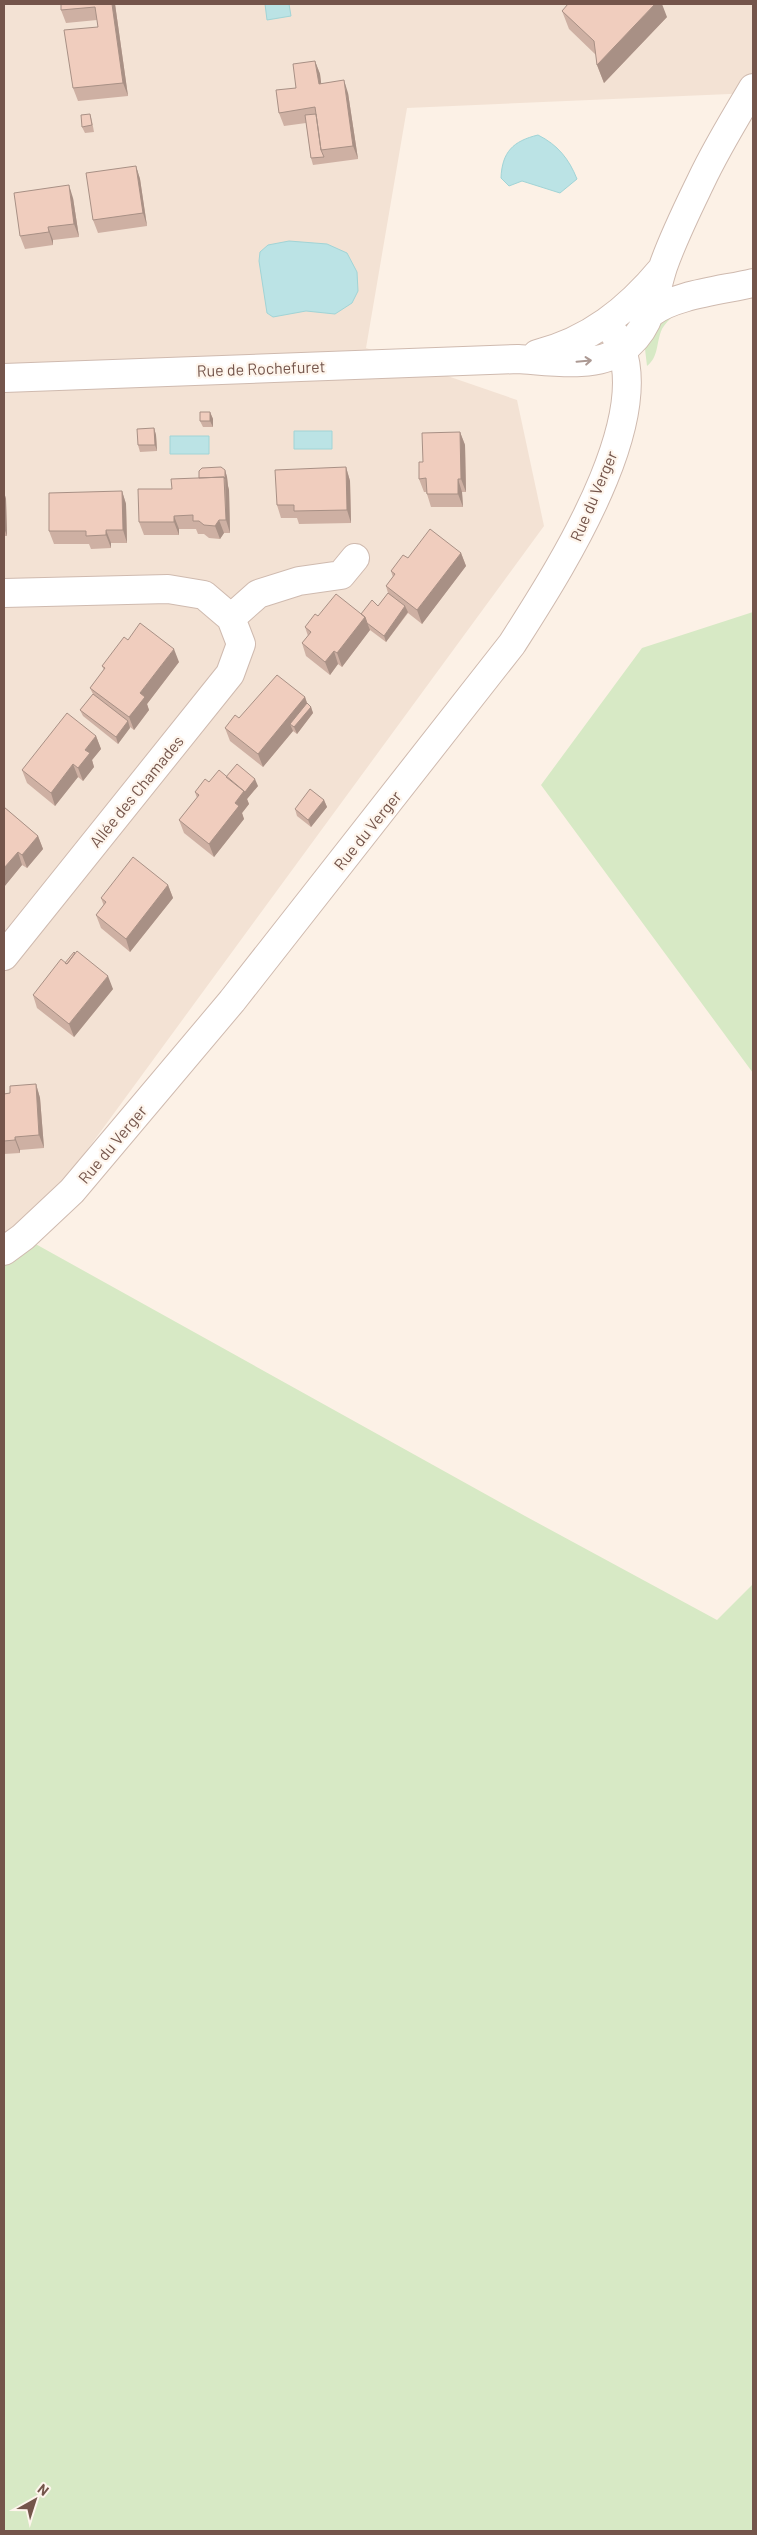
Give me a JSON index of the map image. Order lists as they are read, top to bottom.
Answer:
{
  "streets": {
    "street": ["Rue de Rochefuret", "Rue du Verger", "Allée des Chamades"]
  },
  "crossings": [
    ["Rue de Rochefuret", "Rue du Verger"]
  ],
  "north": "top right"
}
